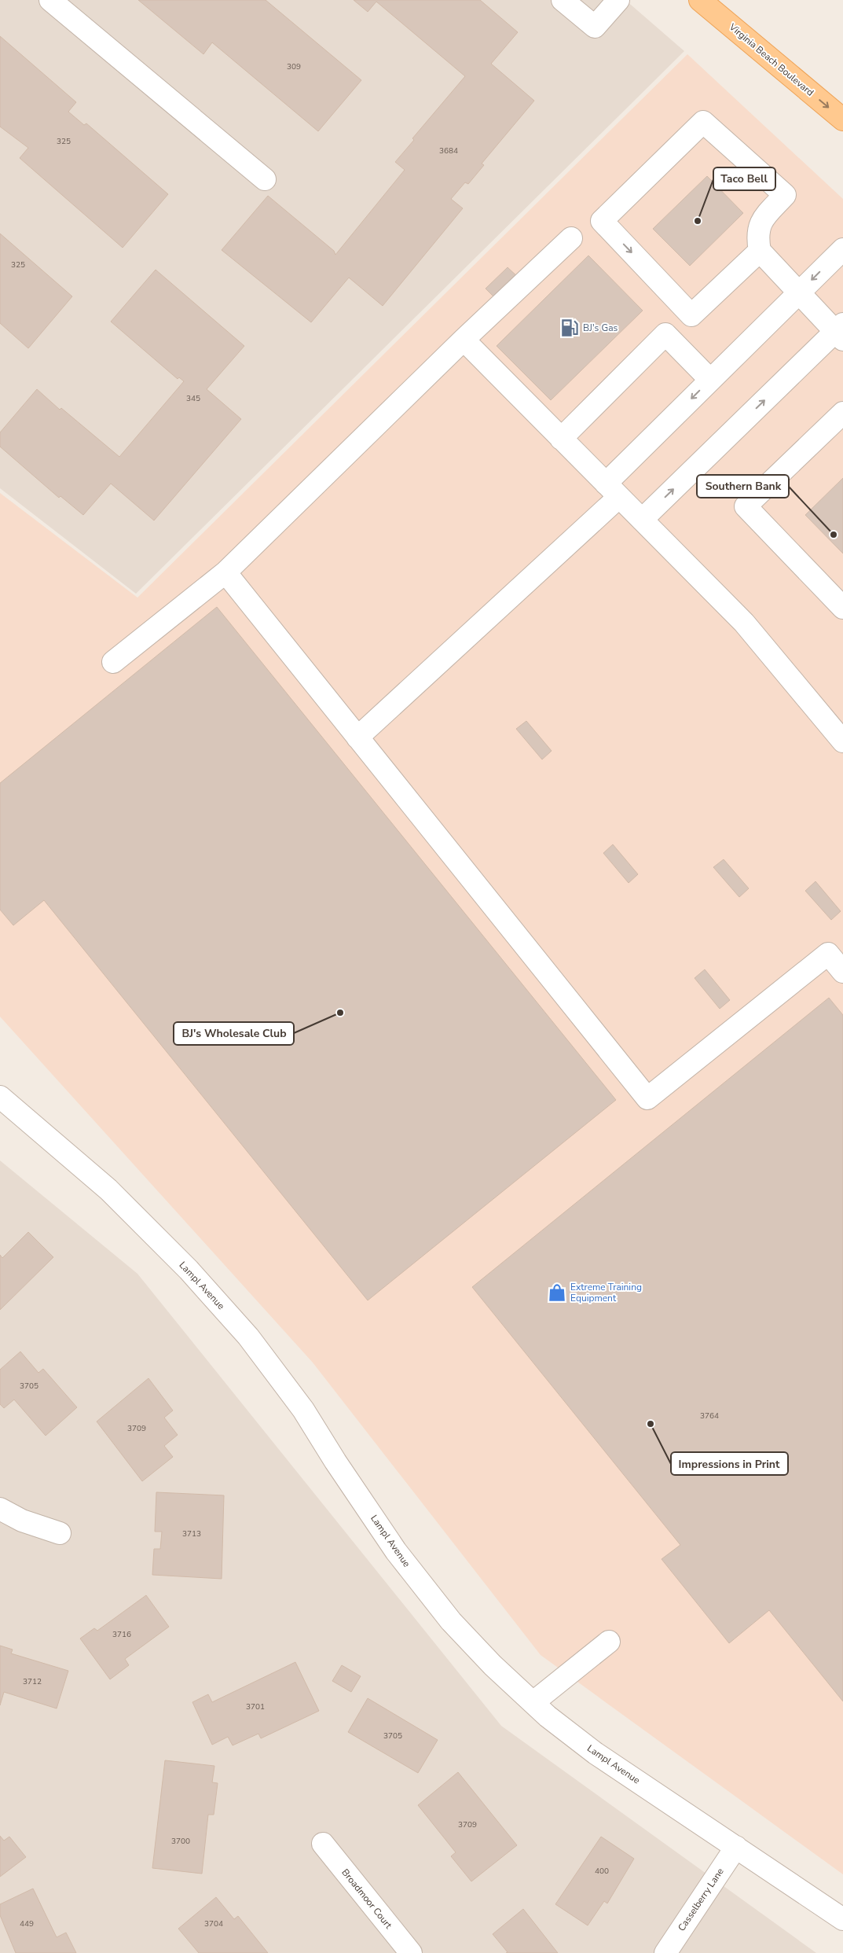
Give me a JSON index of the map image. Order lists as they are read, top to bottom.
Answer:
{
  "streets": {
    "main road": ["Virginia Beach Boulevard"],
    "street": ["Lampl Avenue", "Broadmoor Court", "Casselberry Lane"]
  },
  "crossings": [
    ["Lampl Avenue", "Casselberry Lane"]
  ],
  "one_way": ["Virginia Beach Boulevard"],
  "places": {
    "other": [
      "Taco Bell",
      "Southern Bank",
      "BJ's Wholesale Club",
      "Impressions in Print"
    ],
    "fuel station": ["BJ's Gas"],
    "shop": ["Extreme Training Equipment"]
  },
  "house_numbers": [
    "309",
    "325",
    "3684",
    "325",
    "345",
    "3705",
    "3764",
    "3709",
    "3713",
    "3716",
    "3712",
    "3701",
    "3705",
    "3709",
    "3700",
    "400",
    "449",
    "3704"
  ]
}
